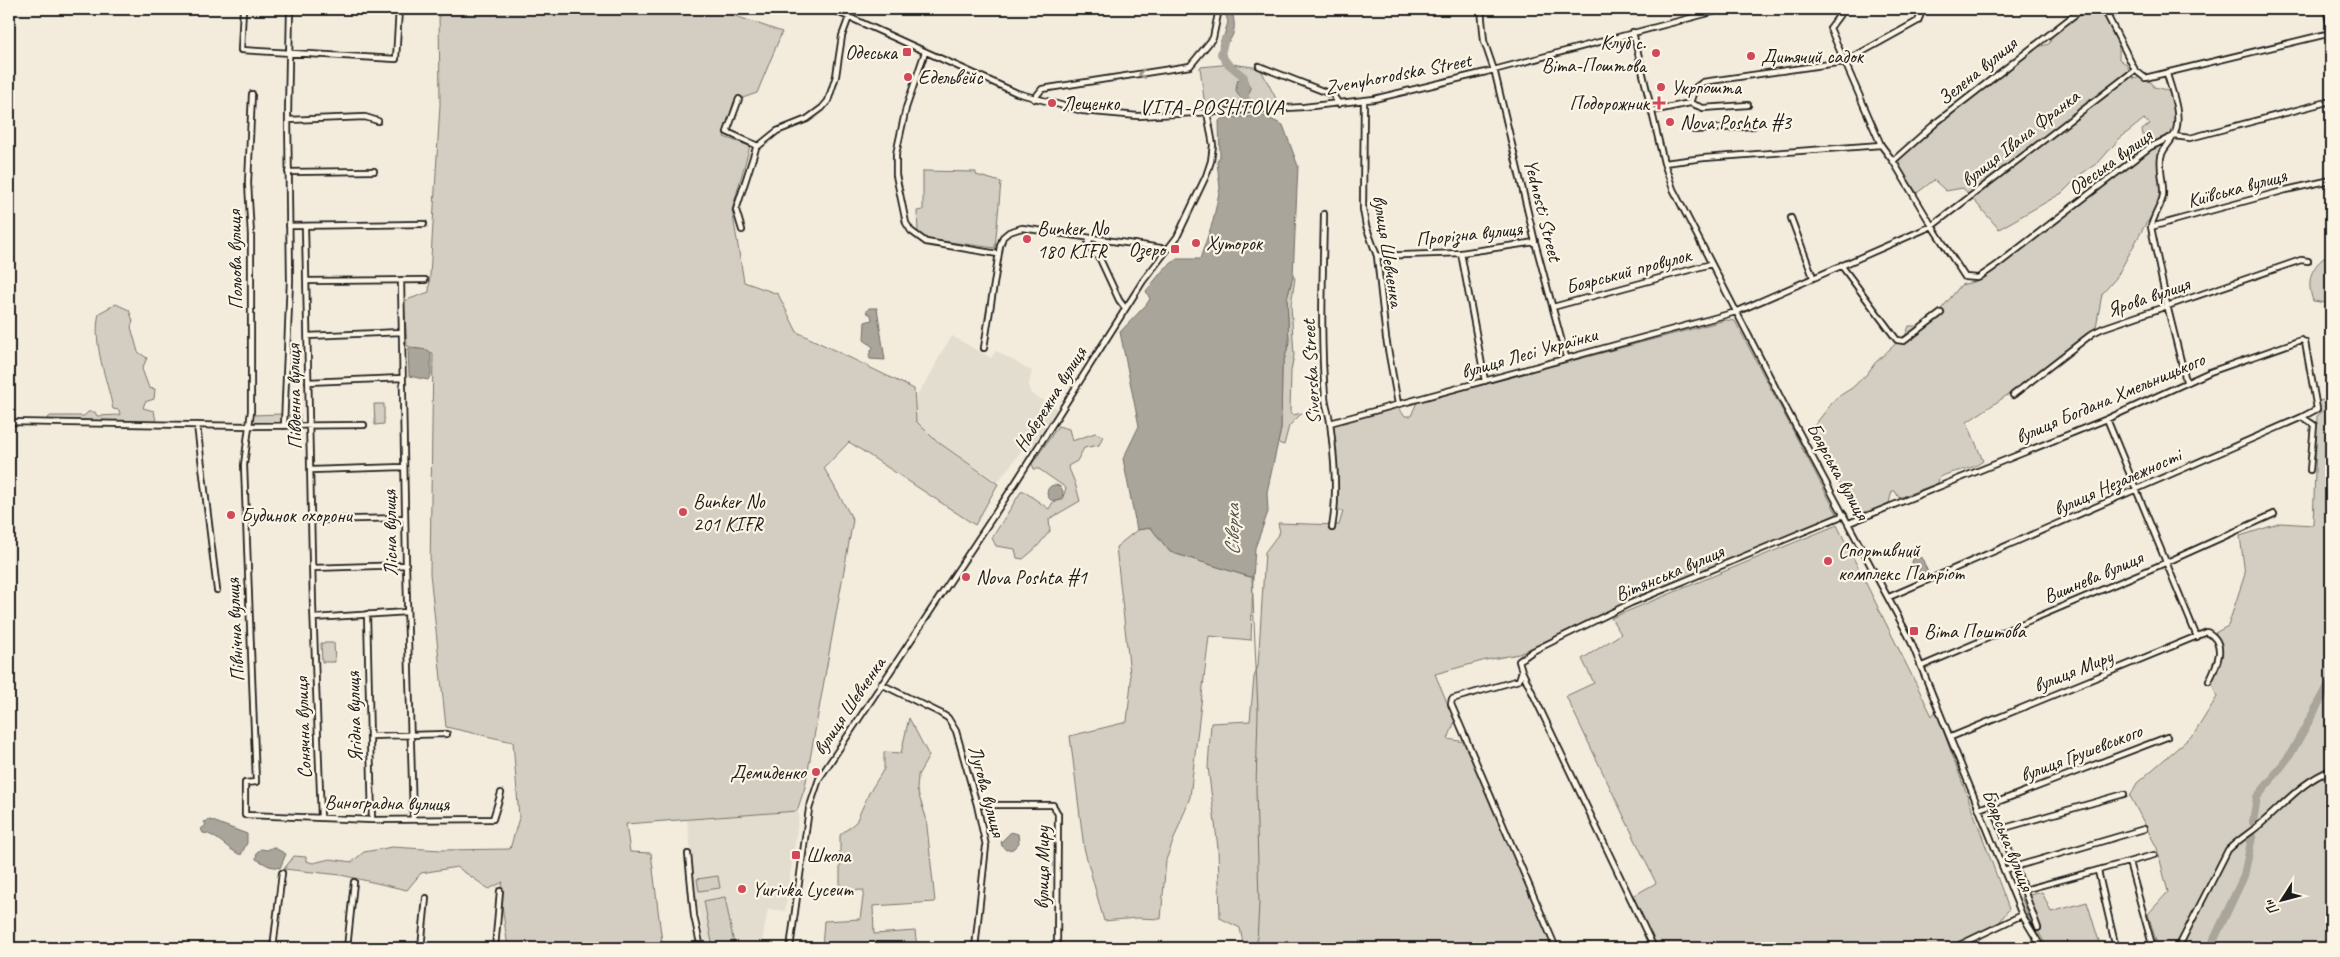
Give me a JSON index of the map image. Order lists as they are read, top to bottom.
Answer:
{
  "streets": {
    "street": [
      "Зелена вулиця",
      "Zvenyhorodska Street",
      "вулиця Івана Франка",
      "Одеська вулиця",
      "Київська вулиця",
      "Yednosti Street",
      "Прорізна вулиця",
      "вулиця Шевченка",
      "Польова вулиця",
      "Боярський провулок",
      "Ярова вулиця",
      "вулиця Лесі Українки",
      "Siverska Street",
      "Південна вулиця",
      "вулиця Богдана Хмельницького",
      "Набережна вулиця",
      "Боярська вулиця",
      "вулиця Незалежності",
      "Лісна вулиця",
      "Вітянська вулиця",
      "Вишнева вулиця",
      "Північна вулиця",
      "вулиця Миру",
      "Ягідна вулиця",
      "Сонячна вулиця",
      "вулиця Грушевського",
      "Лугова вулиця",
      "Виноградна вулиця"
    ]
  },
  "crossings": [
    ["Zvenyhorodska Street", "Yednosti Street"],
    ["Zvenyhorodska Street", "вулиця Шевченка"],
    ["Zvenyhorodska Street", "Набережна вулиця"],
    ["Zvenyhorodska Street", "Боярська вулиця"],
    ["вулиця Івана Франка", "Одеська вулиця"],
    ["вулиця Івана Франка", "вулиця Лесі Українки"],
    ["вулиця Івана Франка", "Боярська вулиця"],
    ["Yednosti Street", "Прорізна вулиця"],
    ["Yednosti Street", "Боярський провулок"],
    ["Yednosti Street", "вулиця Лесі Українки"],
    ["Прорізна вулиця", "вулиця Шевченка"],
    ["вулиця Шевченка", "вулиця Лесі Українки"],
    ["вулиця Шевченка", "Набережна вулиця"],
    ["вулиця Шевченка", "Лугова вулиця"],
    ["Польова вулиця", "Північна вулиця"],
    ["Боярський провулок", "Боярська вулиця"],
    ["вулиця Лесі Українки", "Siverska Street"],
    ["вулиця Лесі Українки", "Боярська вулиця"],
    ["Південна вулиця", "Сонячна вулиця"],
    ["вулиця Богдана Хмельницького", "Боярська вулиця"],
    ["вулиця Богдана Хмельницького", "вулиця Незалежності"],
    ["Боярська вулиця", "вулиця Незалежності"],
    ["Боярська вулиця", "Вітянська вулиця"],
    ["Боярська вулиця", "Вишнева вулиця"],
    ["Боярська вулиця", "вулиця Миру"],
    ["Боярська вулиця", "вулиця Грушевського"],
    ["Лісна вулиця", "Виноградна вулиця"],
    ["Північна вулиця", "Виноградна вулиця"],
    ["вулиця Миру", "Лугова вулиця"],
    ["Ягідна вулиця", "Виноградна вулиця"],
    ["Сонячна вулиця", "Виноградна вулиця"]
  ],
  "districts": ["VITA-POSHTOVA"],
  "water": ["Сіверка"],
  "places": {
    "transit": [
      "Одеська",
      "Озеро",
      "Віта Поштова",
      "Школа"
    ],
    "other": [
      "Клуб с. Віта-Поштова",
      "Дитячий садок",
      "Едельвейс",
      "Укрпошта",
      "Лещенко",
      "Nova Poshta #3",
      "Bunker No 180 KIFR",
      "Хуторок",
      "Bunker No 201 KIFR",
      "Будинок охорони",
      "Спортивний комплекс Патріот",
      "Nova Poshta #1",
      "Демиденко",
      "Yurivka Lyceum"
    ],
    "health": ["Подорожник"]
  },
  "north": "bottom left"
}
